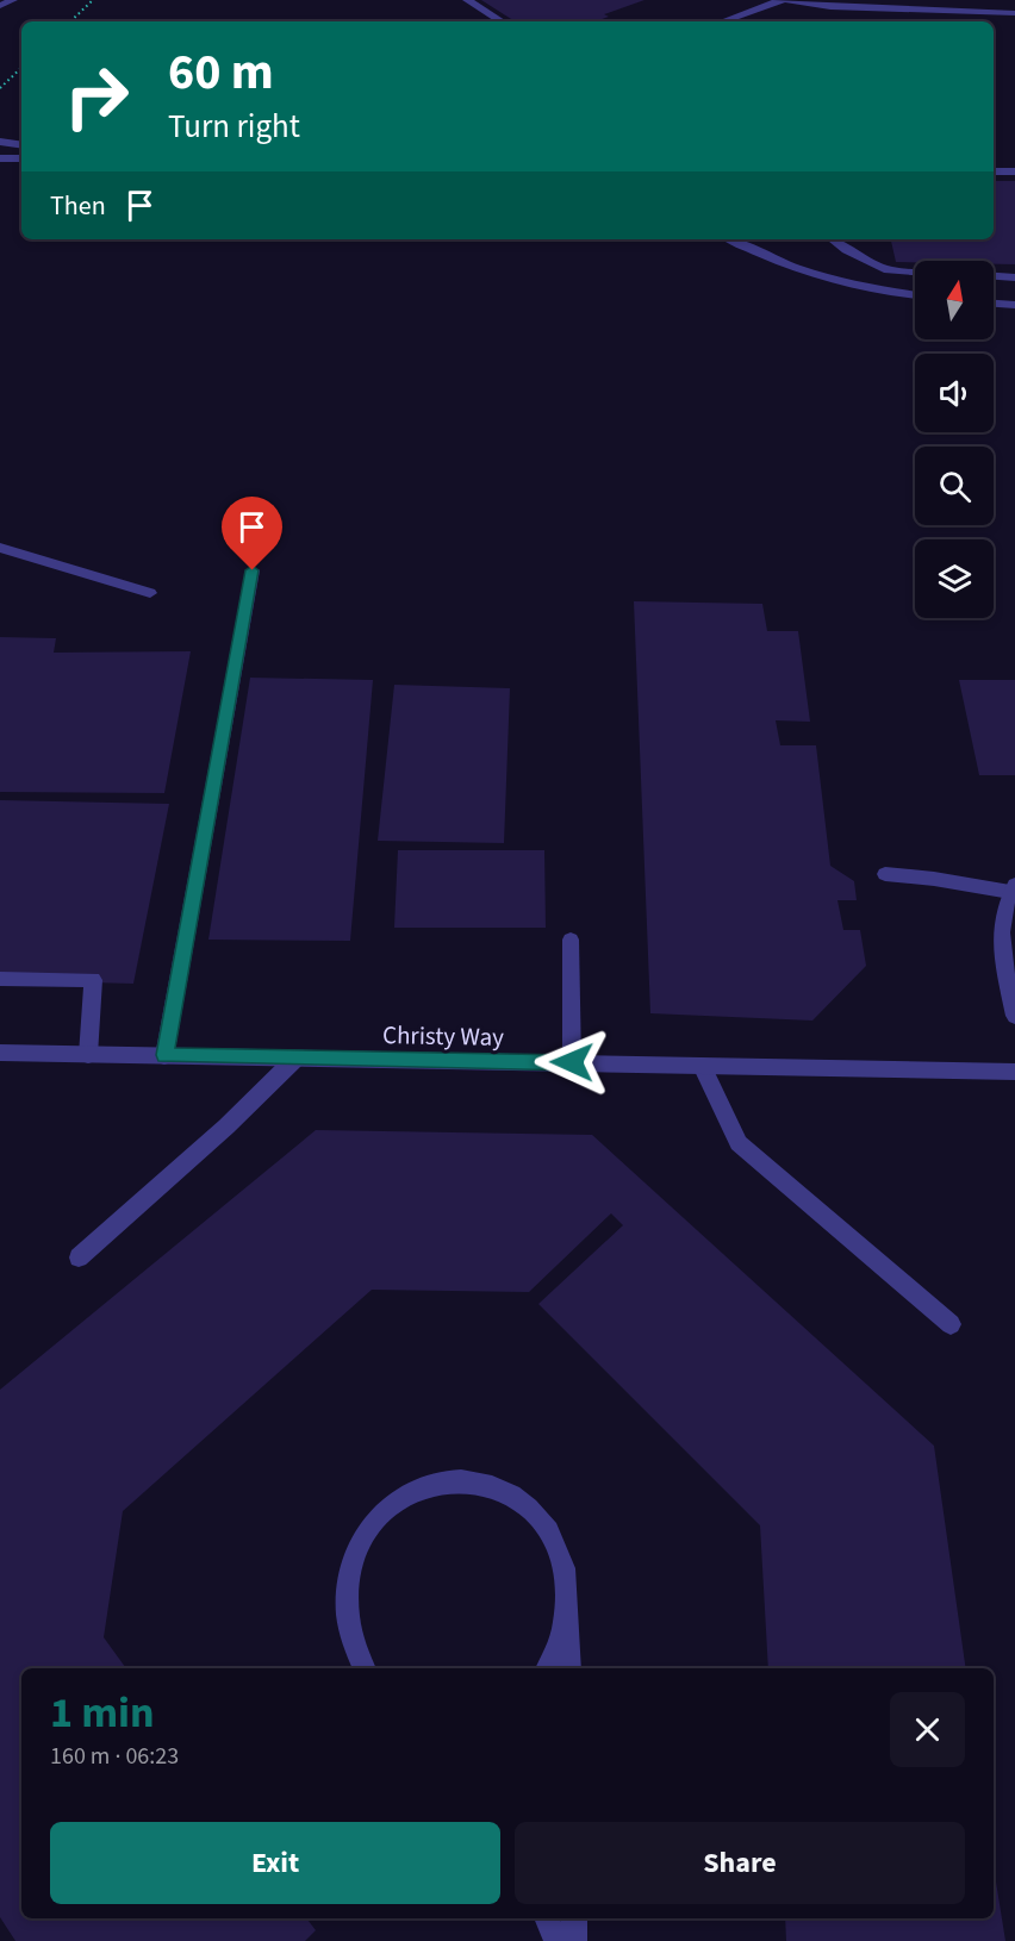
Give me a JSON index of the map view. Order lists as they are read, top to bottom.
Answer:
{
  "streets": {
    "street": ["Christy Way"]
  },
  "north": "top",
  "page": {
    "turn": ["60 m", "Turn right"],
    "then": "Then",
    "heading": ["1 min", "160 m · 06:23"],
    "buttons": ["Exit", "Share"]
  }
}
